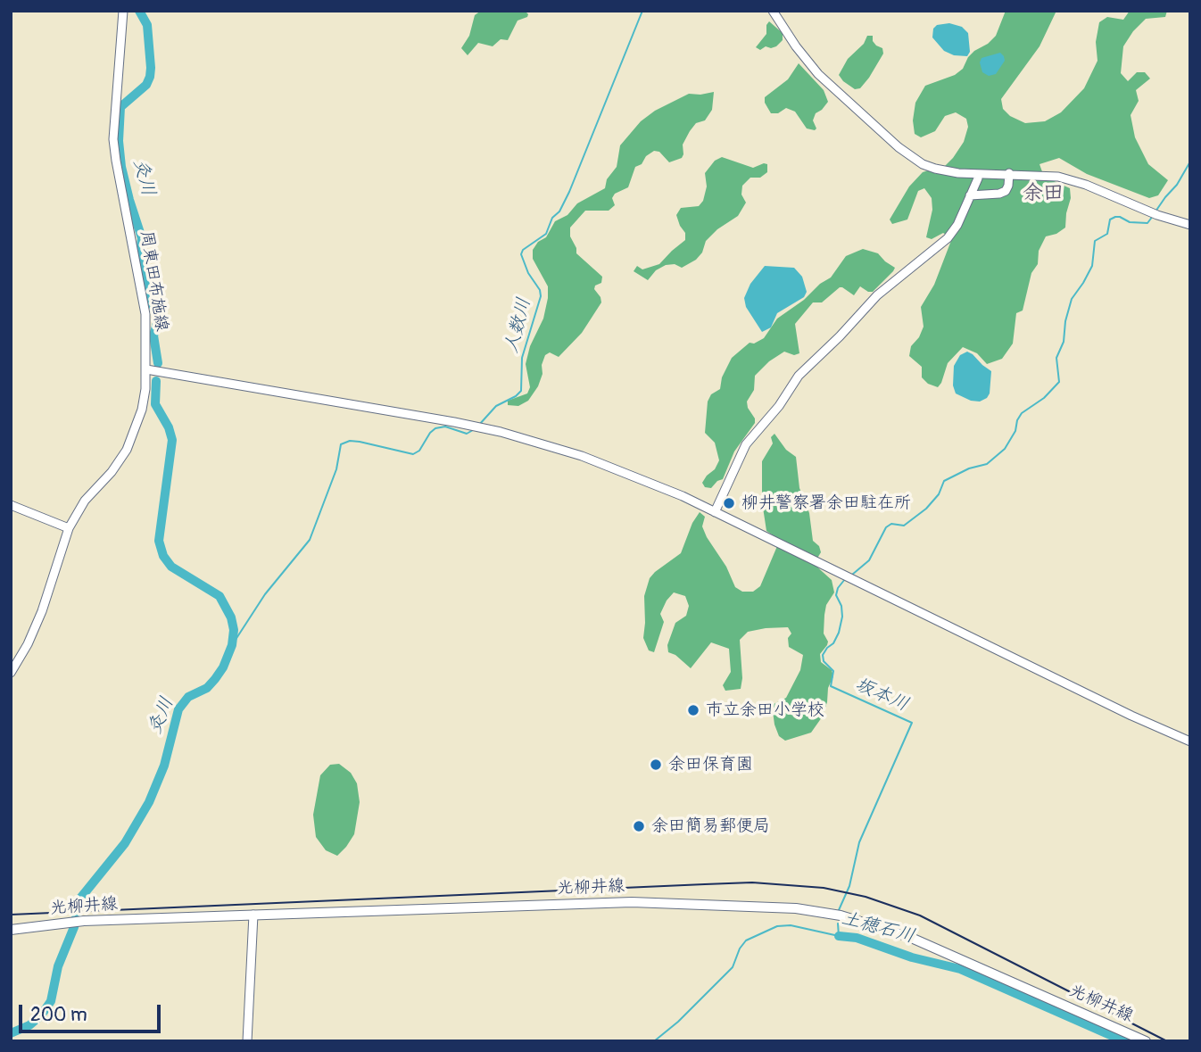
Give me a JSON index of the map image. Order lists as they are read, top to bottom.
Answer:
{
  "streets": {
    "main road": ["光柳井線"],
    "street": ["周東田布施線"]
  },
  "districts": ["余田"],
  "water": [
    "灸川",
    "人数川",
    "坂本川",
    "土穂石川"
  ],
  "places": [
    "柳井警察署余田駐在所",
    "市立余田小学校",
    "余田保育園",
    "余田簡易郵便局"
  ],
  "scale_bar": "200 m"
}
